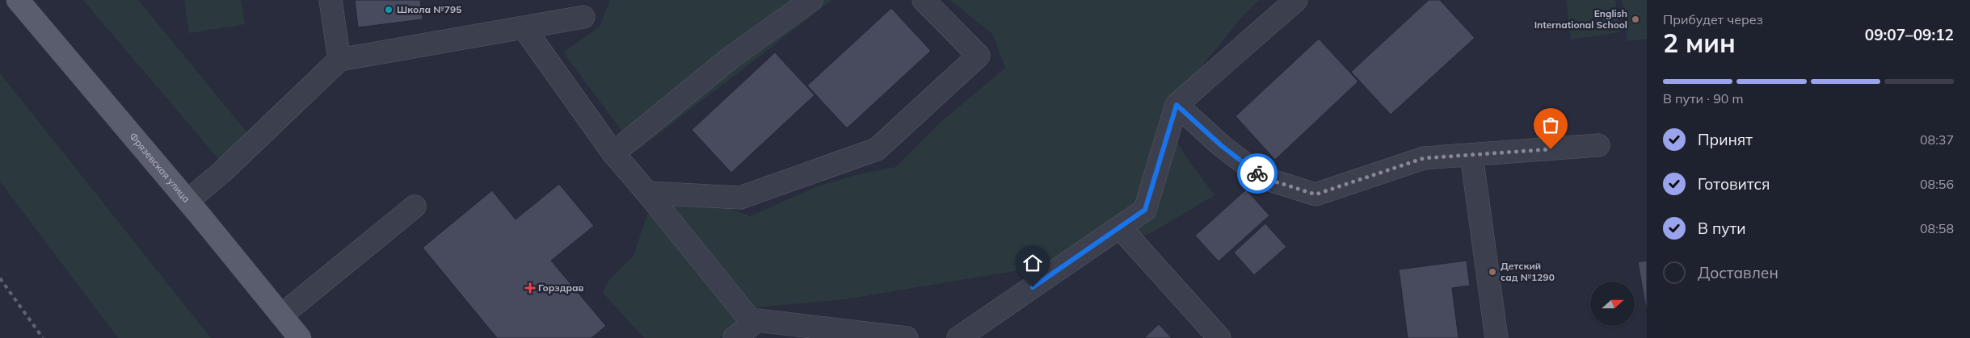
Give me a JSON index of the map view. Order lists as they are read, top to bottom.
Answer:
{
  "streets": {
    "main road": ["Фрязевская улица"]
  },
  "places": {
    "other": ["Школа №795", "English International School", "Детский сад №1290"],
    "health": ["Горздрав"]
  },
  "north": "right",
  "page": {
    "heading": ["2 мин", "Прибудет через", "09:07–09:12"],
    "bar": "В пути · 90 m",
    "list": [
      ["Принят", "08:37"],
      ["Готовится", "08:56"],
      ["В пути", "08:58"],
      "Доставлен"
    ]
  }
}
